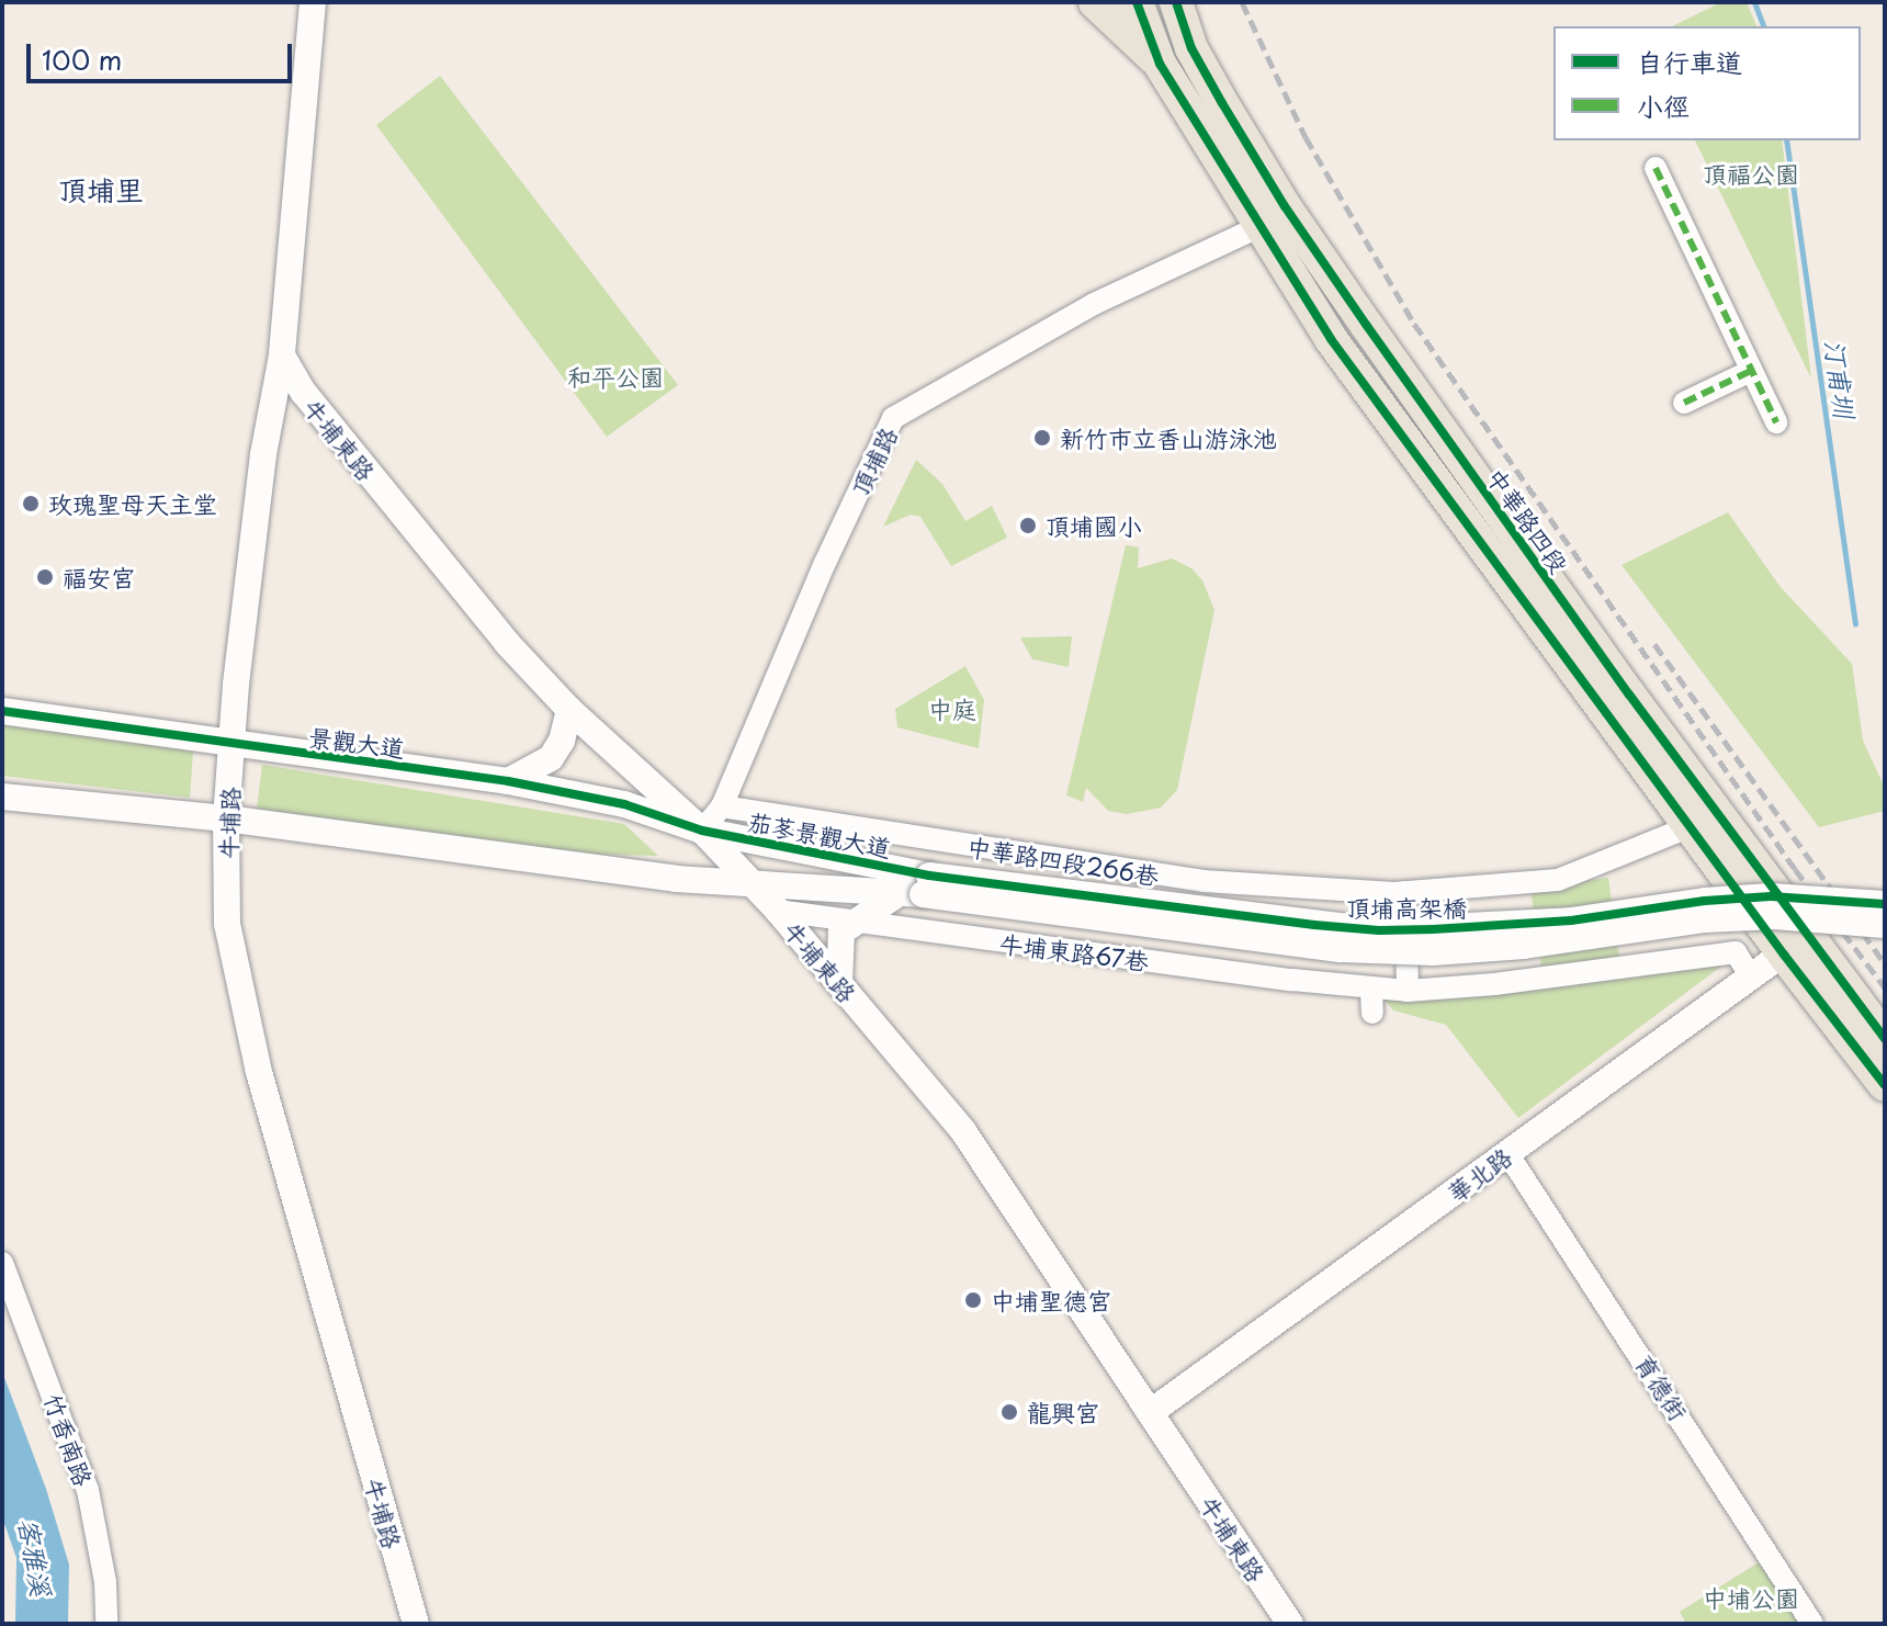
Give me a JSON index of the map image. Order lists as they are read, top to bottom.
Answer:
{
  "streets": {
    "main road": ["中華路四段"],
    "street": [
      "牛埔東路",
      "頂埔路",
      "景觀大道",
      "牛埔路",
      "茄苳景觀大道",
      "中華路四段266巷",
      "頂埔高架橋",
      "牛埔東路67巷",
      "華北路",
      "育德街",
      "竹香南路"
    ]
  },
  "crossings": [
    ["牛埔東路", "頂埔路"],
    ["牛埔東路", "景觀大道"],
    ["牛埔東路", "牛埔路"],
    ["牛埔東路", "茄苳景觀大道"],
    ["牛埔東路", "牛埔東路67巷"],
    ["牛埔東路", "華北路"],
    ["頂埔路", "中華路四段"],
    ["頂埔路", "景觀大道"],
    ["頂埔路", "茄苳景觀大道"],
    ["頂埔路", "中華路四段266巷"],
    ["中華路四段", "中華路四段266巷"],
    ["中華路四段", "華北路"],
    ["景觀大道", "牛埔路"],
    ["景觀大道", "茄苳景觀大道"],
    ["茄苳景觀大道", "頂埔高架橋"],
    ["華北路", "育德街"]
  ],
  "districts": ["頂埔里"],
  "water": ["汀甫圳", "客雅溪"],
  "parks": [
    "頂福公園",
    "和平公園",
    "中庭",
    "中埔公園"
  ],
  "places": [
    "新竹市立香山游泳池",
    "玫瑰聖母天主堂",
    "頂埔國小",
    "福安宮",
    "中埔聖德宮",
    "龍興宮"
  ],
  "legend": ["自行車道", "小徑"],
  "scale_bar": "100 m"
}
